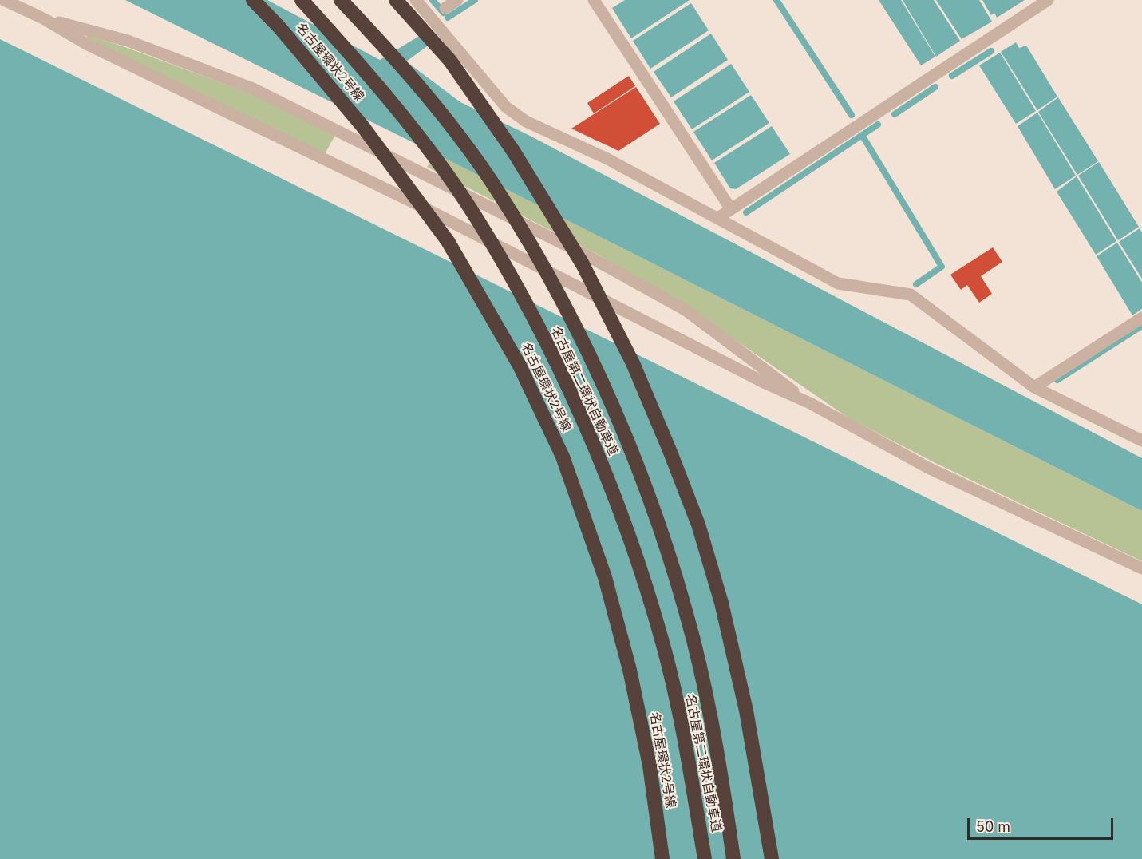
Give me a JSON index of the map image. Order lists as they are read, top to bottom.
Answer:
{
  "streets": {
    "highway": ["名古屋環状2号線", "名古屋第二環状自動車道"]
  },
  "scale_bar": "50 m"
}
